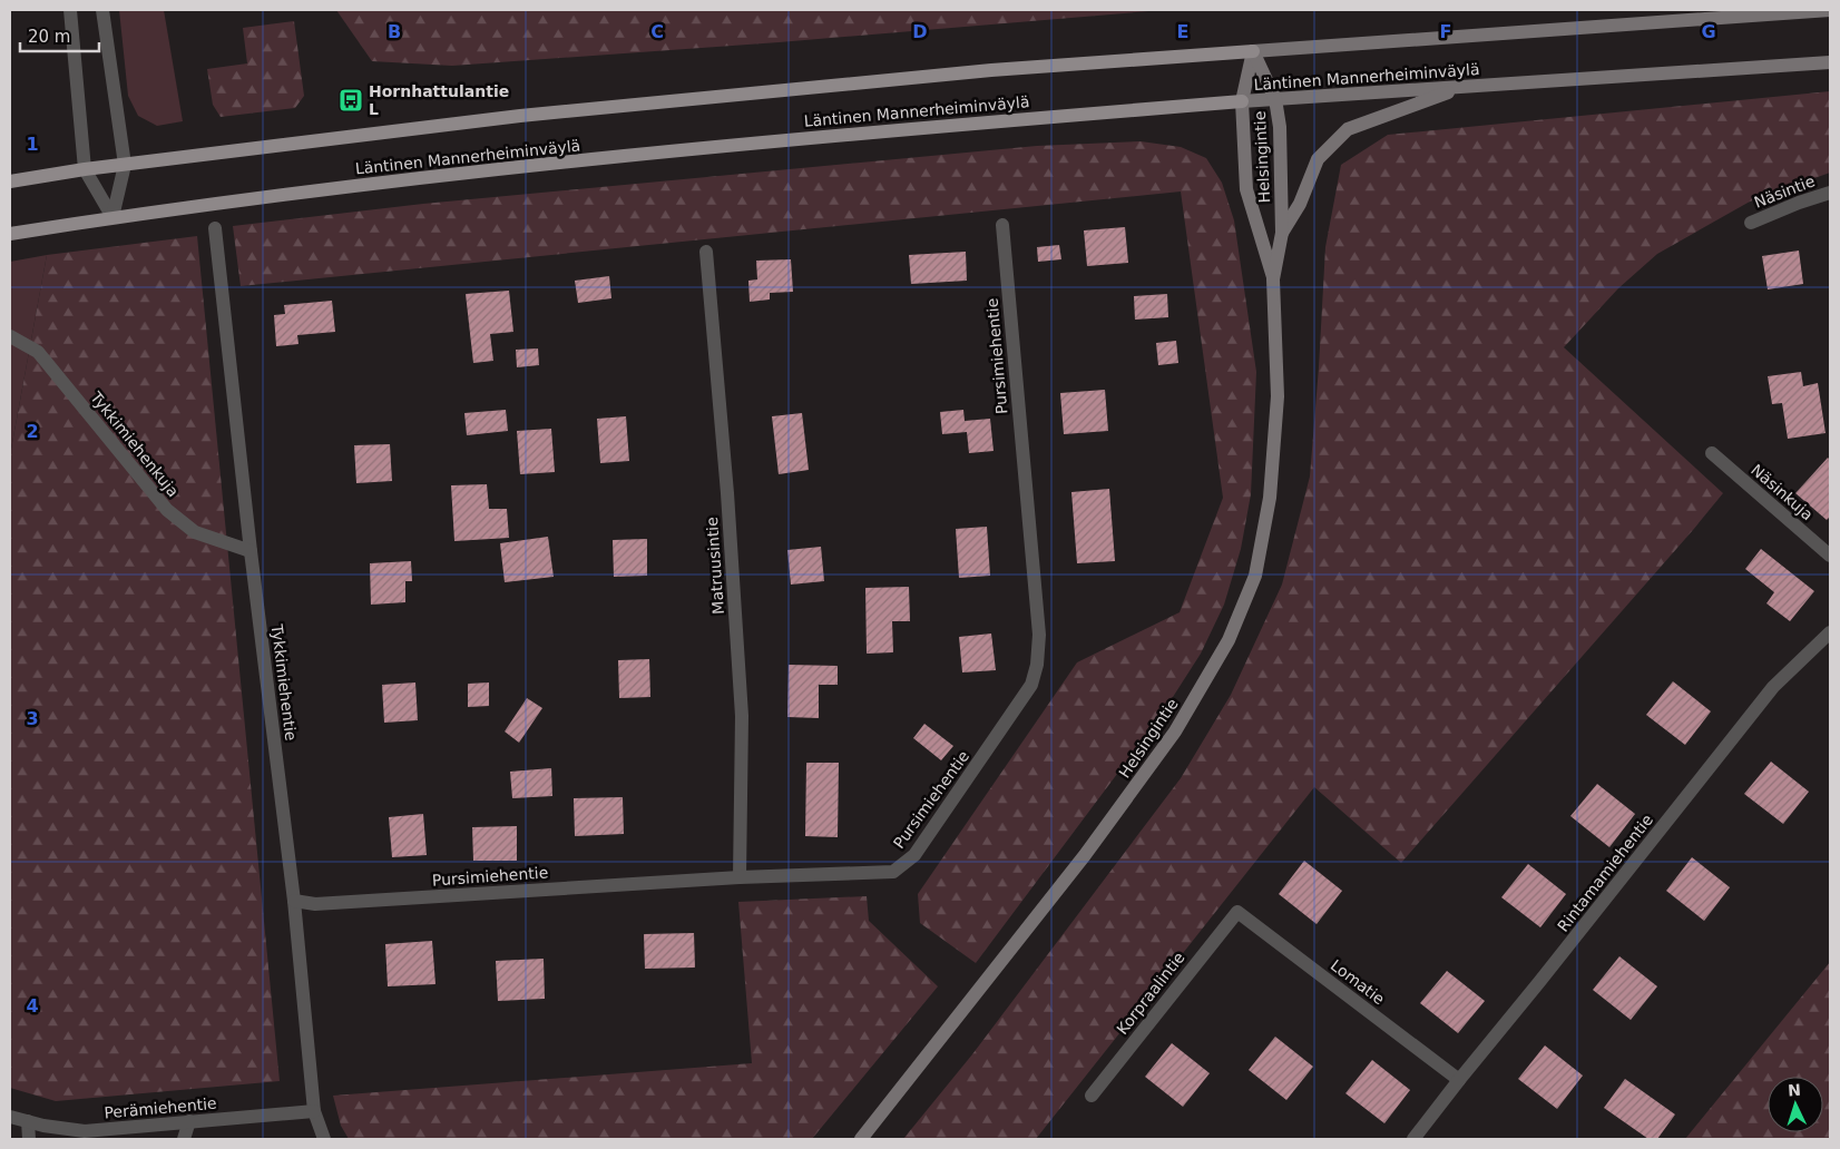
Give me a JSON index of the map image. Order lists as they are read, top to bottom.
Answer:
{
  "streets": {
    "main road": ["Läntinen Mannerheiminväylä", "Helsingintie"],
    "street": [
      "Näsintie",
      "Pursimiehentie",
      "Tykkimiehenkuja",
      "Näsinkuja",
      "Matruusintie",
      "Tykkimiehentie",
      "Rintamamiehentie",
      "Lomatie",
      "Korpraalintie",
      "Perämiehentie"
    ]
  },
  "crossings": [
    ["Läntinen Mannerheiminväylä", "Helsingintie"],
    ["Pursimiehentie", "Matruusintie"],
    ["Pursimiehentie", "Tykkimiehentie"],
    ["Tykkimiehenkuja", "Tykkimiehentie"],
    ["Tykkimiehentie", "Perämiehentie"],
    ["Rintamamiehentie", "Lomatie"],
    ["Lomatie", "Korpraalintie"]
  ],
  "places": {
    "bus stop": ["Hornhattulantie L"]
  },
  "scale_bar": "20 m",
  "north": "top",
  "grid": {
    "columns": [
      "B",
      "C",
      "D",
      "E",
      "F",
      "G"
    ],
    "rows": [
      "1",
      "2",
      "3",
      "4"
    ]
  }
}
